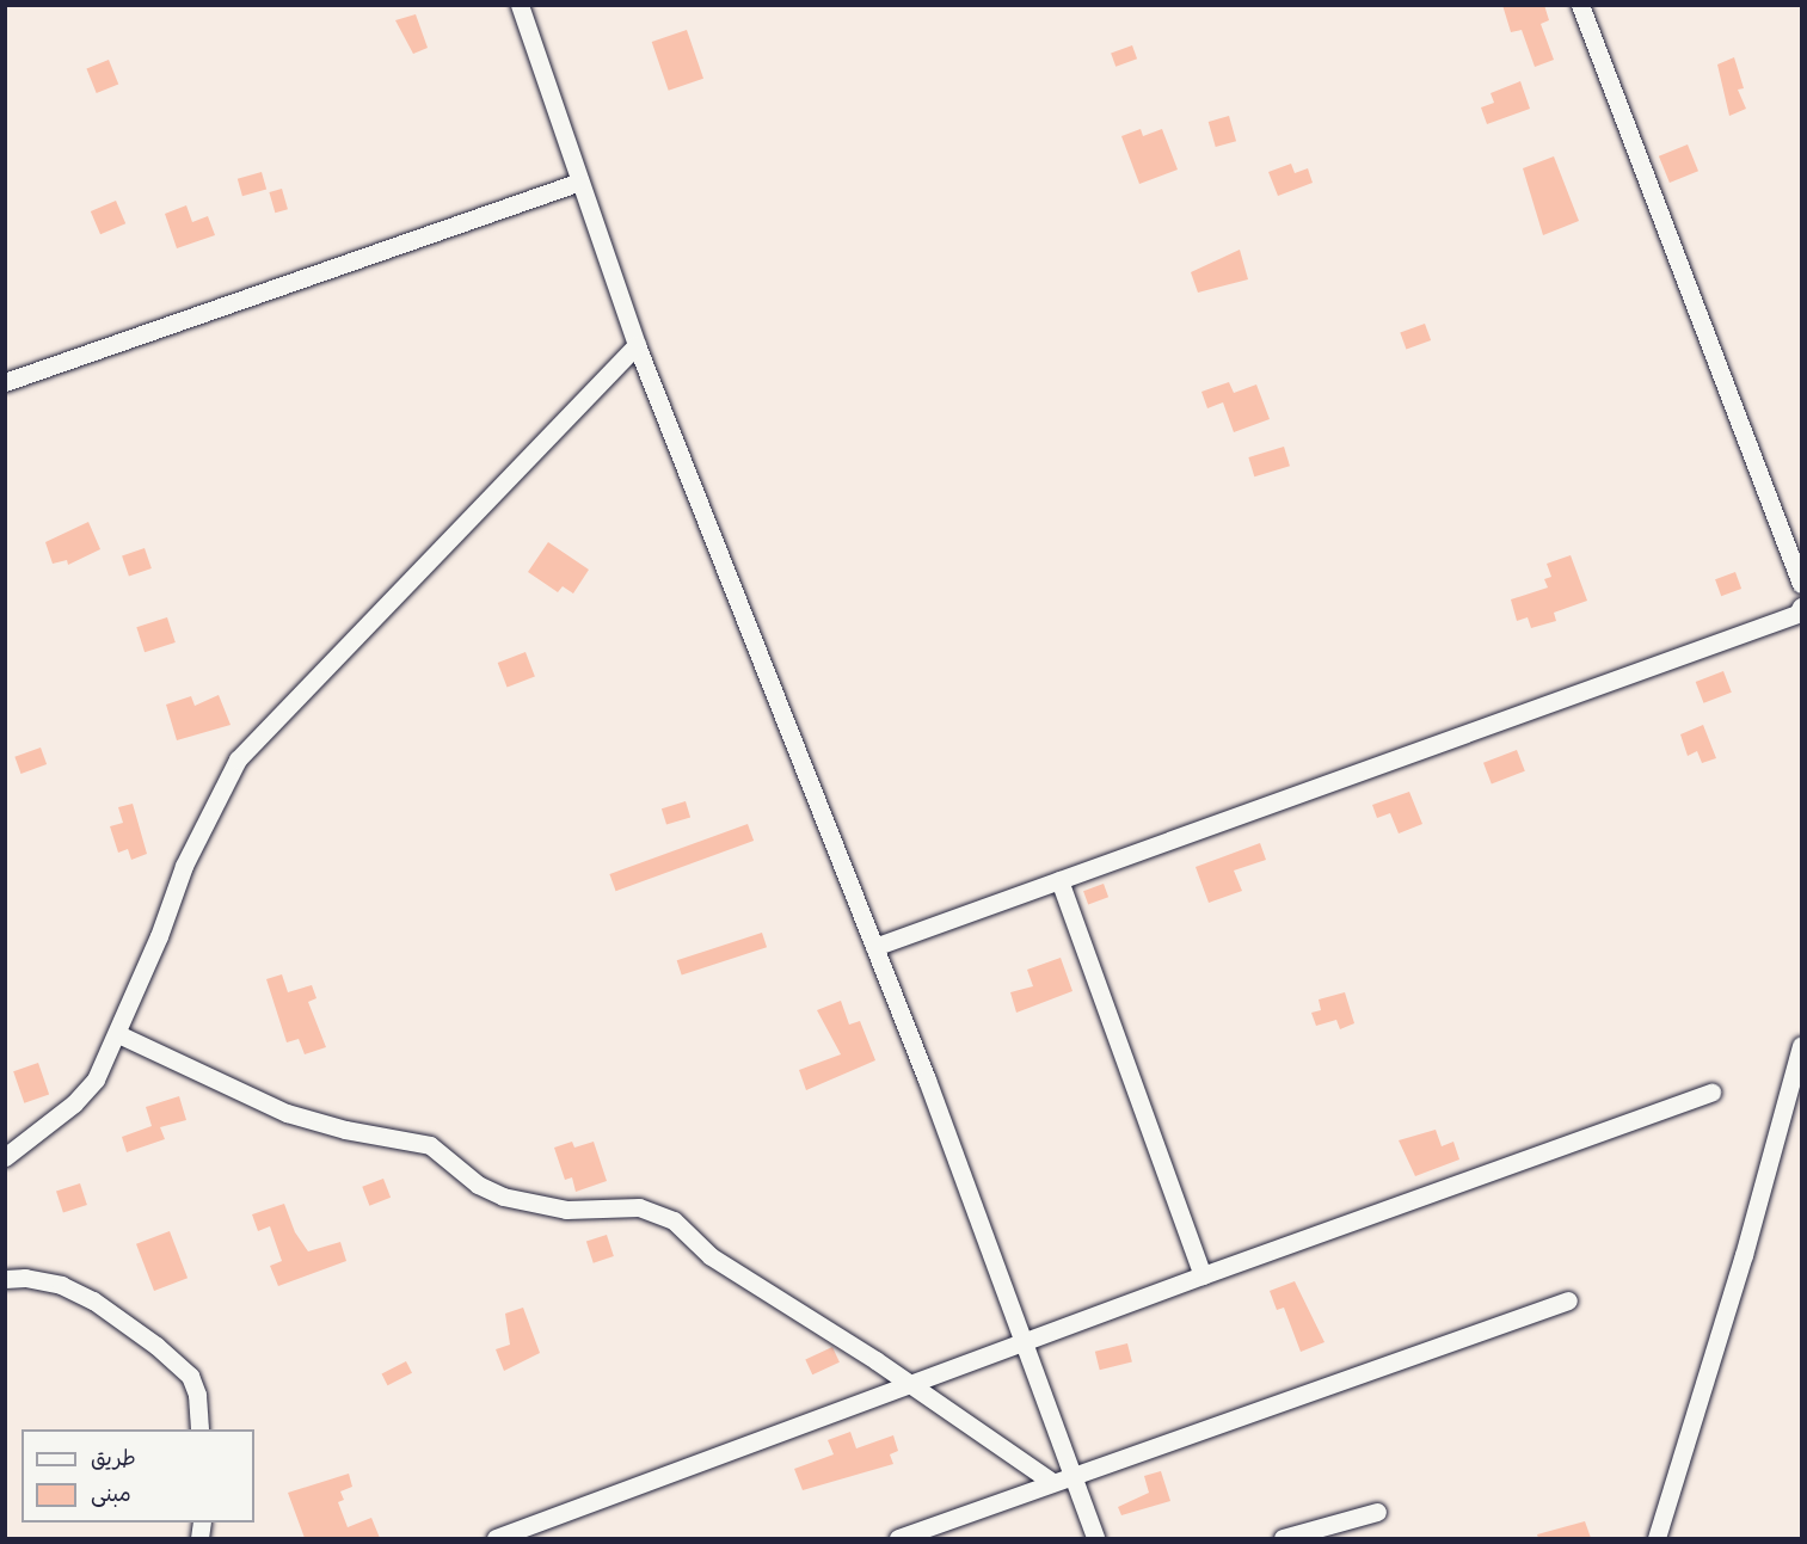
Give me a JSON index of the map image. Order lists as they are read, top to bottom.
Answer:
{
  "legend": ["طريق", "مبنى"]
}
